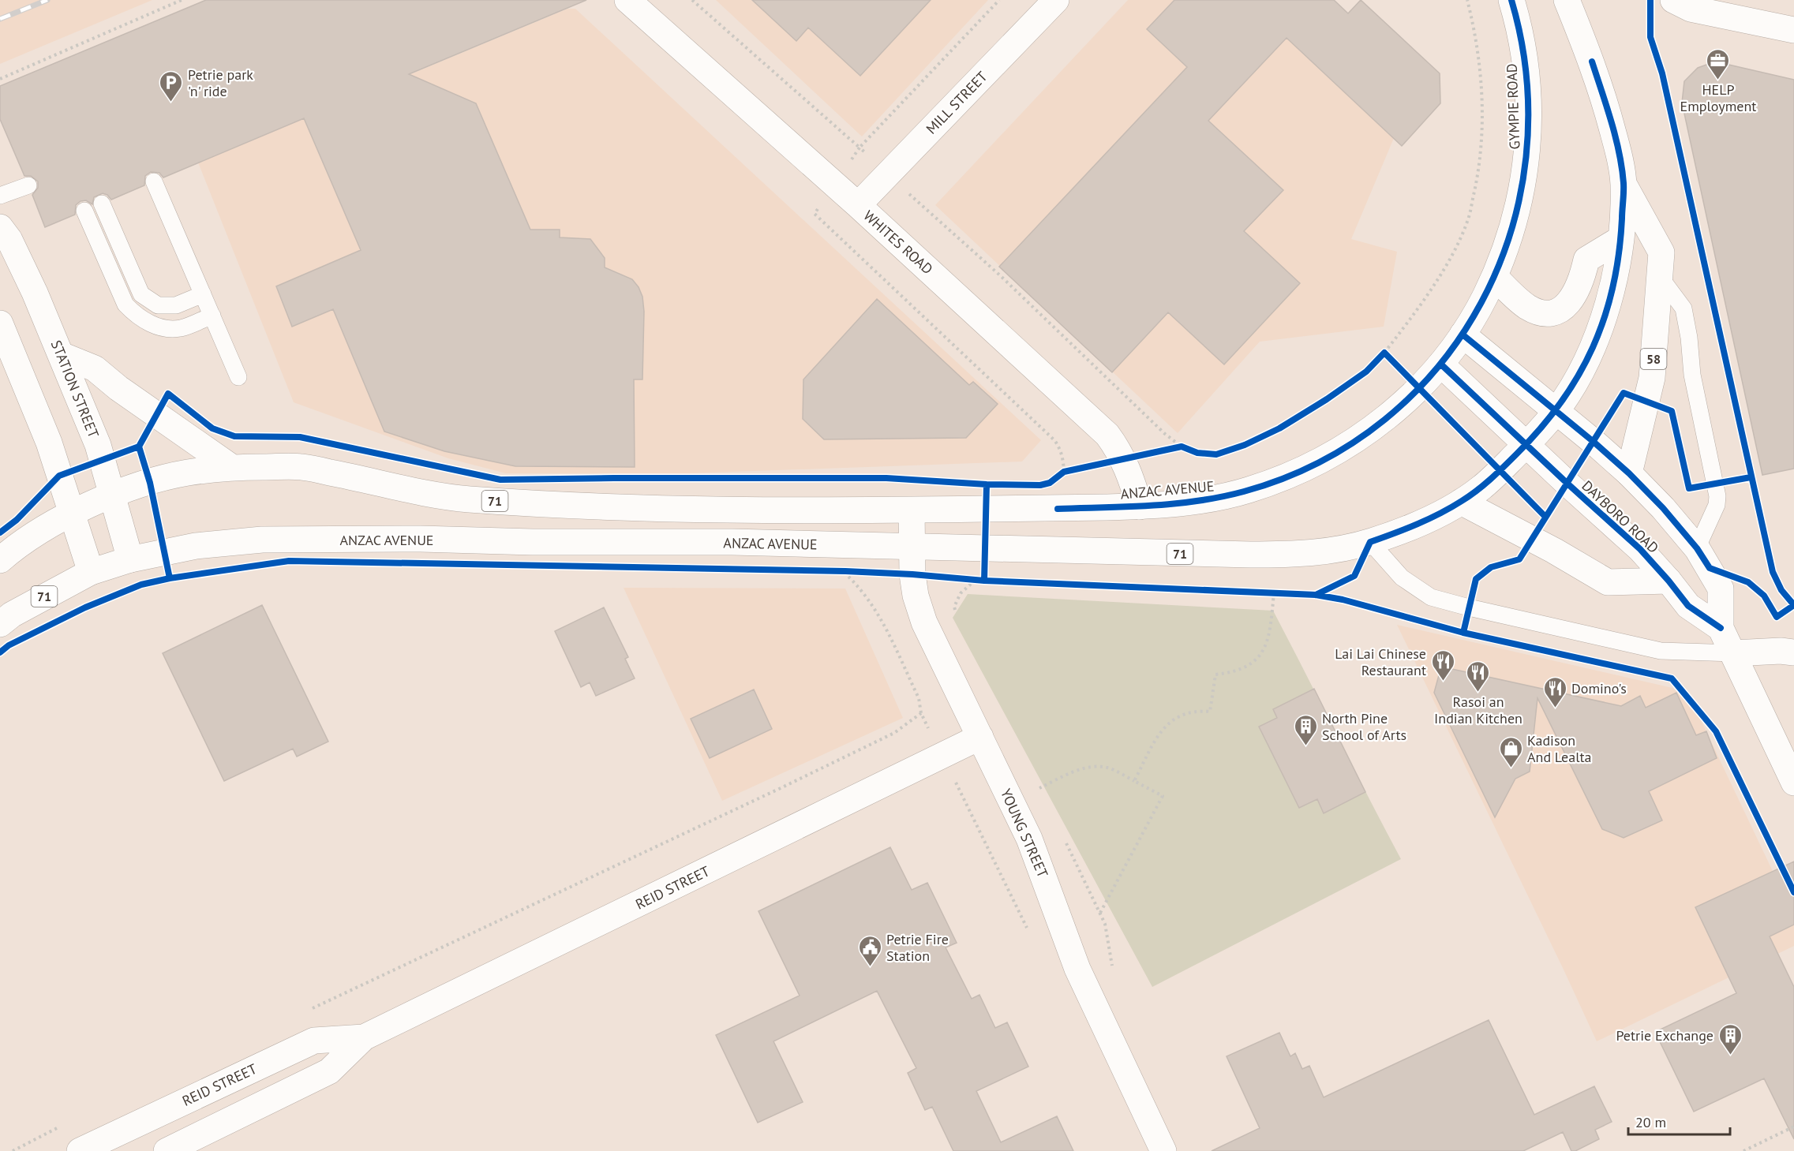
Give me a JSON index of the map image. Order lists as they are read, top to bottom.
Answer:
{
  "streets": {
    "main road": [
      "MILL STREET",
      "GYMPIE ROAD",
      "WHITES ROAD",
      "58",
      "STATION STREET",
      "ANZAC AVENUE",
      "71",
      "DAYBORO ROAD",
      "YOUNG STREET",
      "REID STREET"
    ]
  },
  "crossings": [
    ["MILL STREET", "WHITES ROAD"],
    ["GYMPIE ROAD", "ANZAC AVENUE"],
    ["GYMPIE ROAD", "DAYBORO ROAD"],
    ["WHITES ROAD", "ANZAC AVENUE"],
    ["58", "71"],
    ["58", "DAYBORO ROAD"],
    ["STATION STREET", "ANZAC AVENUE"],
    ["ANZAC AVENUE", "71"],
    ["ANZAC AVENUE", "DAYBORO ROAD"],
    ["ANZAC AVENUE", "YOUNG STREET"],
    ["71", "DAYBORO ROAD"],
    ["YOUNG STREET", "REID STREET"]
  ],
  "places": {
    "office": ["HELP Employment"],
    "parking": ["Petrie park 'n' ride"],
    "restaurant": ["Lai Lai Chinese Restaurant", "Rasoi an Indian Kitchen", "Domino's"],
    "building": ["North Pine School of Arts", "Petrie Exchange"],
    "shop": ["Kadison And Lealta"],
    "public building": ["Petrie Fire Station"]
  },
  "scale_bar": "20 m"
}
